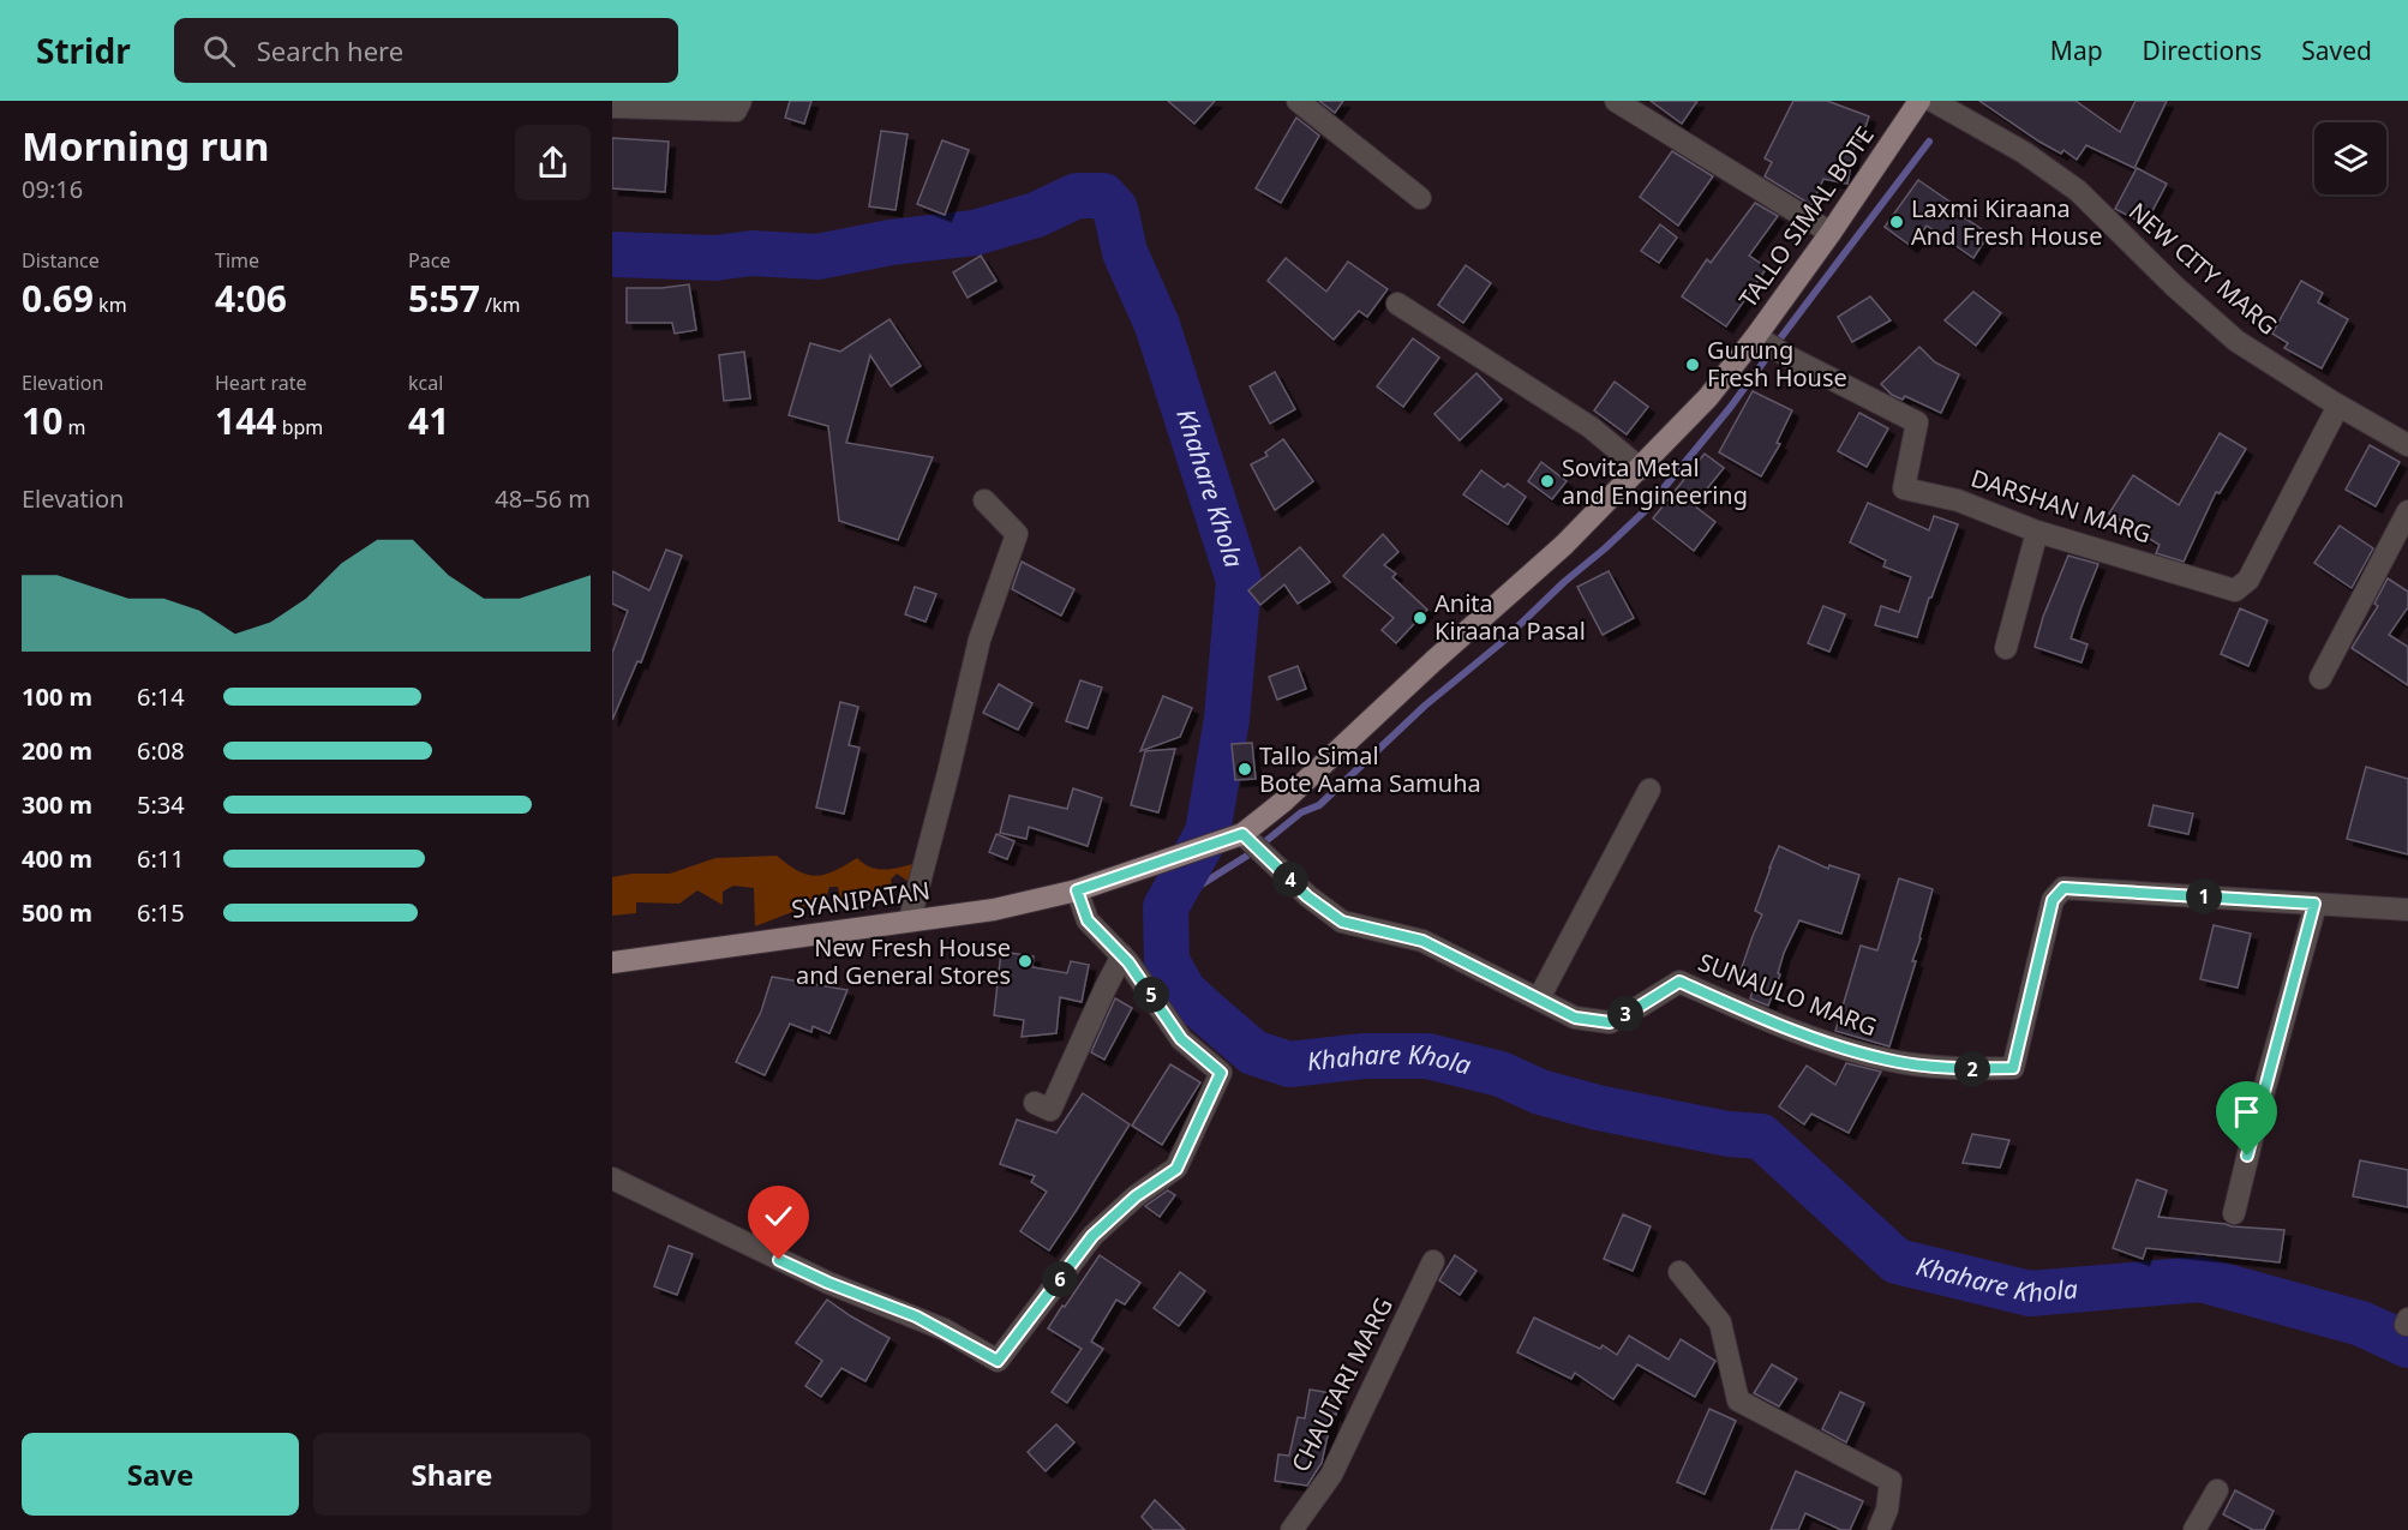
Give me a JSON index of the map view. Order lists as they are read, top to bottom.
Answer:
{
  "streets": {
    "main road": ["TALLO SIMAL BOTE", "SYANIPATAN"],
    "street": [
      "NEW CITY MARG",
      "DARSHAN MARG",
      "SUNAULO MARG",
      "CHAUTARI MARG"
    ]
  },
  "crossings": [
    ["TALLO SIMAL BOTE", "DARSHAN MARG"],
    ["TALLO SIMAL BOTE", "SYANIPATAN"],
    ["TALLO SIMAL BOTE", "SUNAULO MARG"],
    ["NEW CITY MARG", "DARSHAN MARG"]
  ],
  "water": ["Khahare Khola"],
  "places": [
    "Laxmi Kiraana And Fresh House",
    "Gurung Fresh House",
    "Sovita Metal and Engineering",
    "Anita Kiraana Pasal",
    "Tallo Simal Bote Aama Samuha",
    "New Fresh House and General Stores"
  ],
  "page": {
    "header": "Stridr",
    "search": "Search here",
    "nav": ["Map", "Directions", "Saved"],
    "heading": ["Morning run", "09:16"],
    "stats": [
      ["Distance", "0.69 km"],
      ["Time", "4:06"],
      ["Pace", "5:57 /km"],
      ["Elevation", "10 m"],
      ["Heart rate", "144 bpm"],
      ["kcal", "41"]
    ],
    "chart": ["Elevation", "48–56 m"],
    "list": [
      {
        "name": "100 m",
        "note": "6:14"
      },
      {
        "name": "200 m",
        "note": "6:08"
      },
      {
        "name": "300 m",
        "note": "5:34"
      },
      {
        "name": "400 m",
        "note": "6:11"
      },
      {
        "name": "500 m",
        "note": "6:15"
      }
    ],
    "pins": [
      "4",
      "1",
      "5",
      "3",
      "2",
      "6"
    ],
    "buttons": ["Save", "Share"]
  }
}
